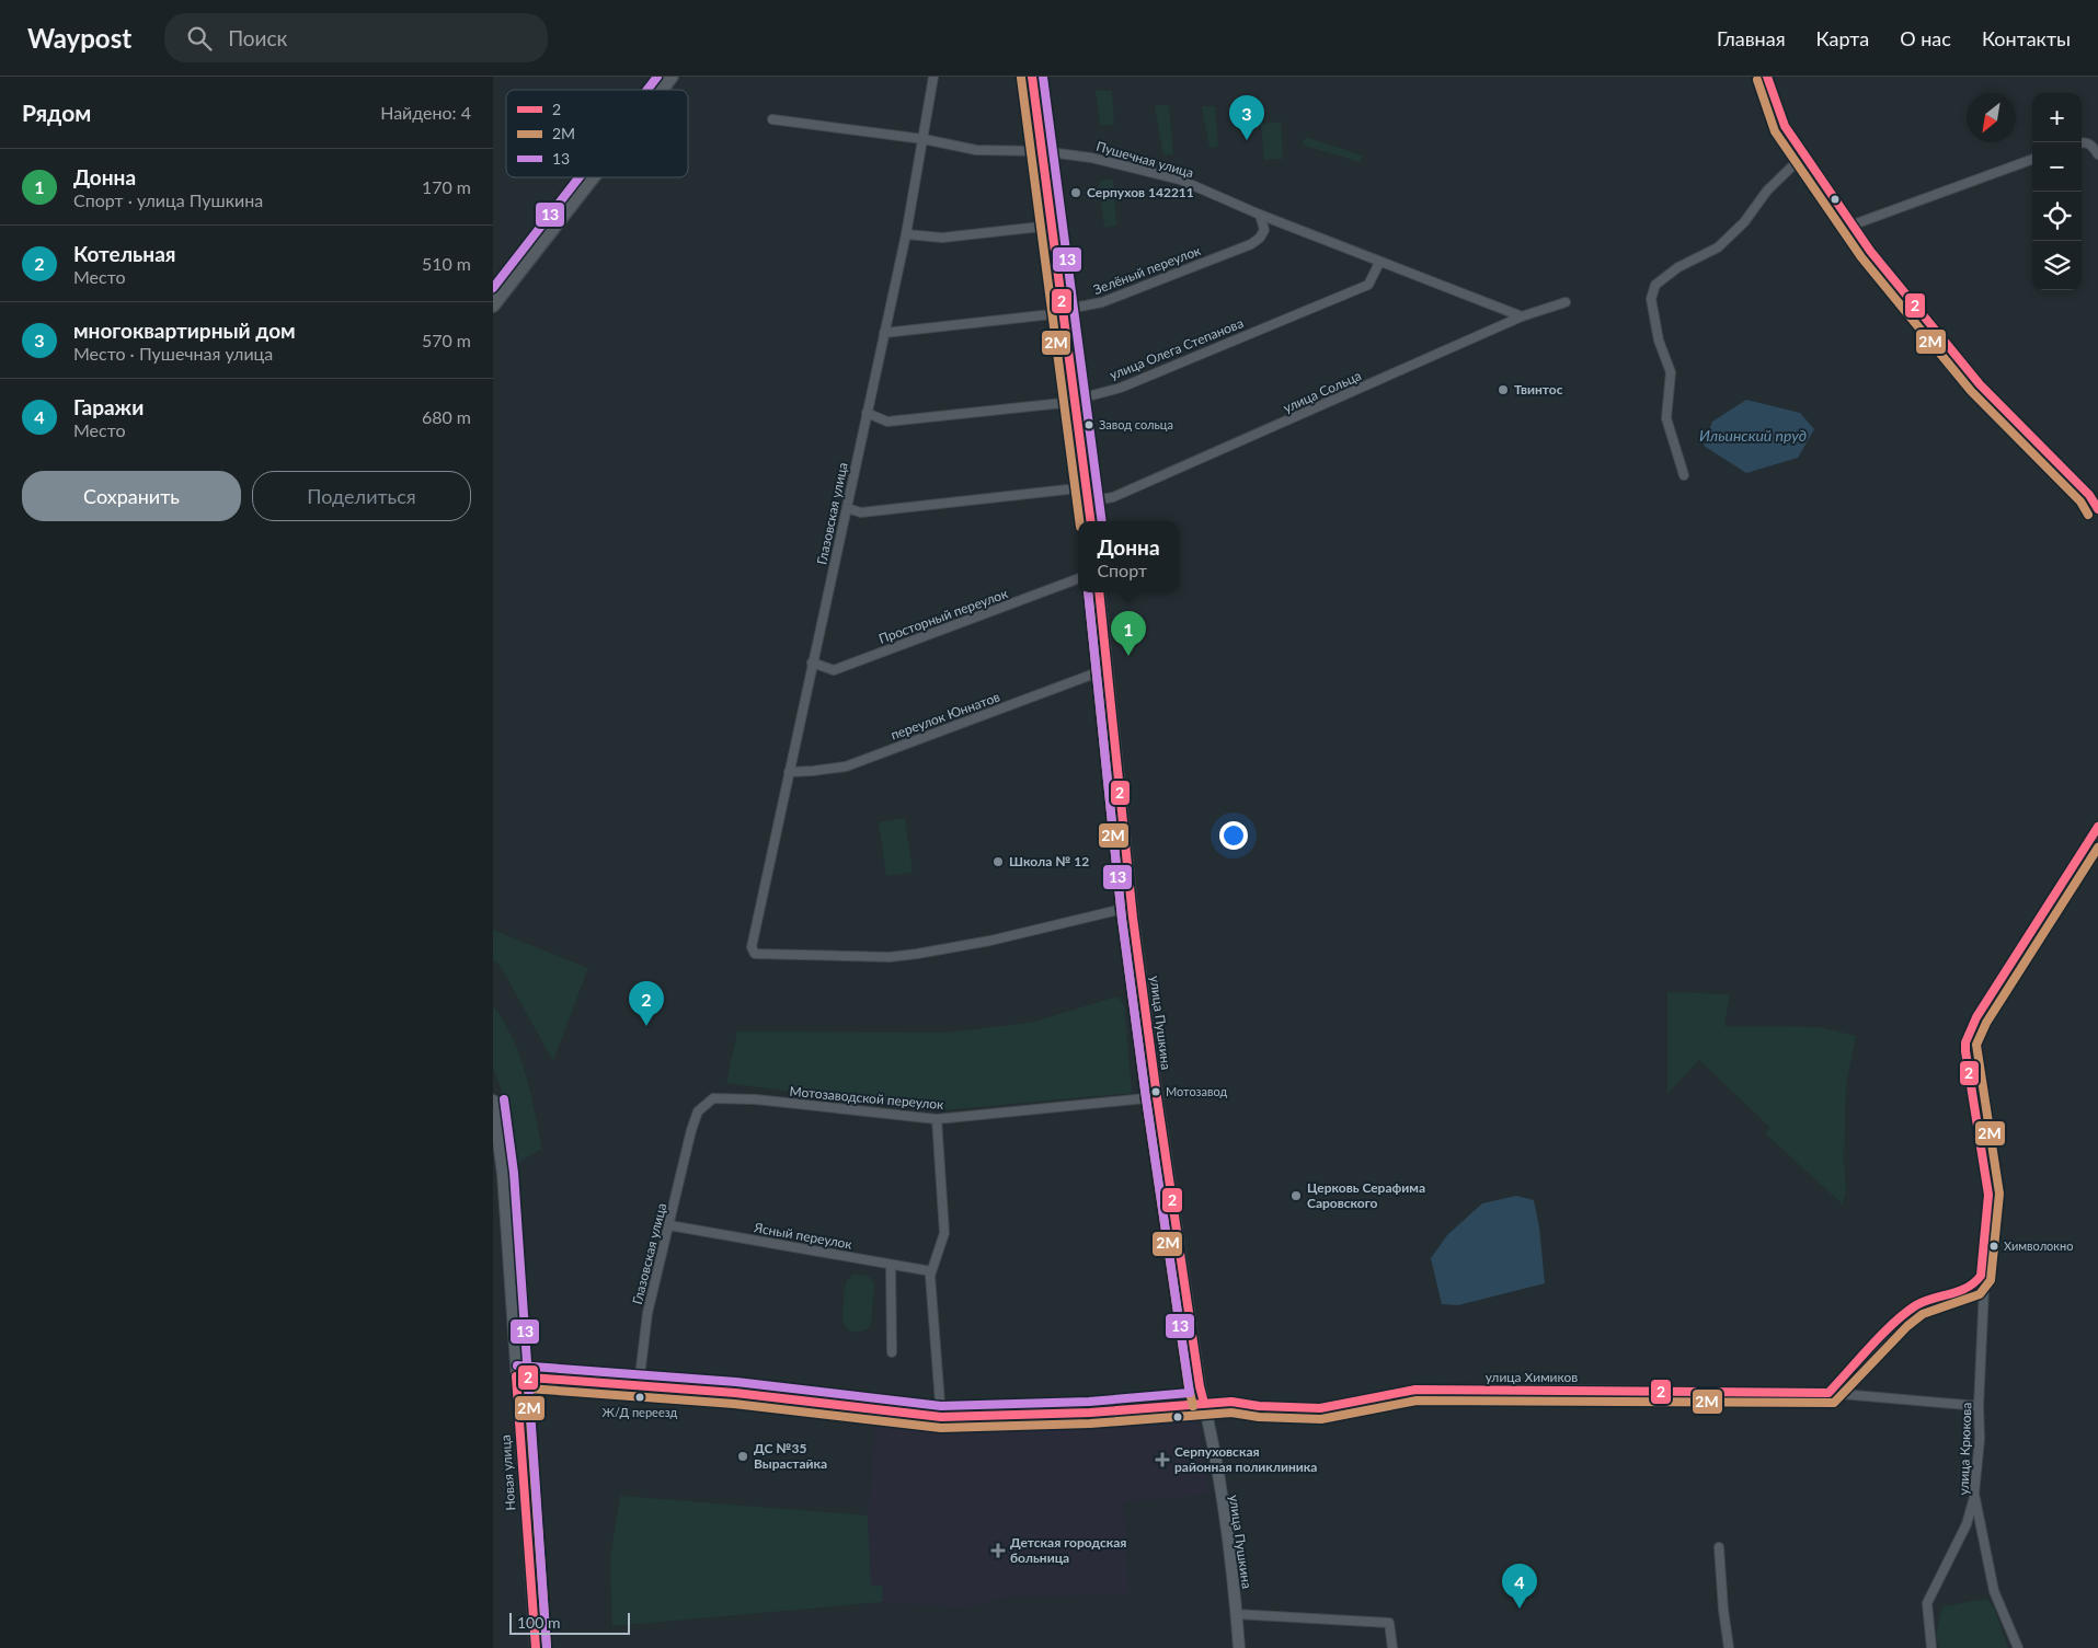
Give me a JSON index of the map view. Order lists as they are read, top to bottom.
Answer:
{
  "streets": {
    "street": [
      "Пушечная улица",
      "Зелёный переулок",
      "улица Олега Степанова",
      "улица Сольца",
      "Глазовская улица",
      "Просторный переулок",
      "переулок Юннатов",
      "улица Пушкина",
      "Мотозаводской переулок",
      "Ясный переулок",
      "улица Химиков",
      "улица Крюкова",
      "Новая улица"
    ]
  },
  "crossings": [
    ["Пушечная улица", "Зелёный переулок"],
    ["Пушечная улица", "улица Олега Степанова"],
    ["Пушечная улица", "улица Сольца"],
    ["Пушечная улица", "Глазовская улица"],
    ["Зелёный переулок", "Глазовская улица"],
    ["улица Олега Степанова", "Глазовская улица"],
    ["Глазовская улица", "Просторный переулок"],
    ["Глазовская улица", "переулок Юннатов"],
    ["Глазовская улица", "улица Пушкина"],
    ["Глазовская улица", "Мотозаводской переулок"],
    ["Глазовская улица", "Ясный переулок"],
    ["Глазовская улица", "улица Химиков"],
    ["улица Пушкина", "Мотозаводской переулок"],
    ["улица Пушкина", "улица Химиков"],
    ["улица Химиков", "улица Крюкова"],
    ["улица Химиков", "Новая улица"]
  ],
  "water": ["Ильинский пруд"],
  "places": {
    "other": [
      "Серпухов 142211",
      "Твинтос",
      "Завод сольца",
      "Школа № 12",
      "Мотозавод",
      "Церковь Серафима Саровского",
      "Химволокно",
      "Ж/Д переезд",
      "ДС №35 Вырастайка"
    ],
    "health": ["Серпуховская районная поликлиника", "Детская городская больница"]
  },
  "lines": ["transit line 2", "transit line 13", "transit line 2М"],
  "legend": ["2", "2М", "13"],
  "scale_bar": "100 m",
  "north": "bottom left",
  "page": {
    "header": "Waypost",
    "search": "Поиск",
    "nav": [
      "Главная",
      "Карта",
      "О нас",
      "Контакты"
    ],
    "heading": ["Рядом", "Найдено: 4"],
    "map_buttons": ["+", "−"],
    "pins": [
      "3",
      "1",
      "2",
      "4"
    ],
    "list": [
      {
        "mark": "1",
        "name": "Донна",
        "note": "Спорт · улица Пушкина",
        "value": "170 m"
      },
      {
        "mark": "2",
        "name": "Котельная",
        "note": "Место",
        "value": "510 m"
      },
      {
        "mark": "3",
        "name": "многоквартирный дом",
        "note": "Место · Пушечная улица",
        "value": "570 m"
      },
      {
        "mark": "4",
        "name": "Гаражи",
        "note": "Место",
        "value": "680 m"
      }
    ],
    "buttons": ["Сохранить", "Поделиться"],
    "popup": ["Донна", "Спорт"],
    "scale": "100 m"
  }
}
